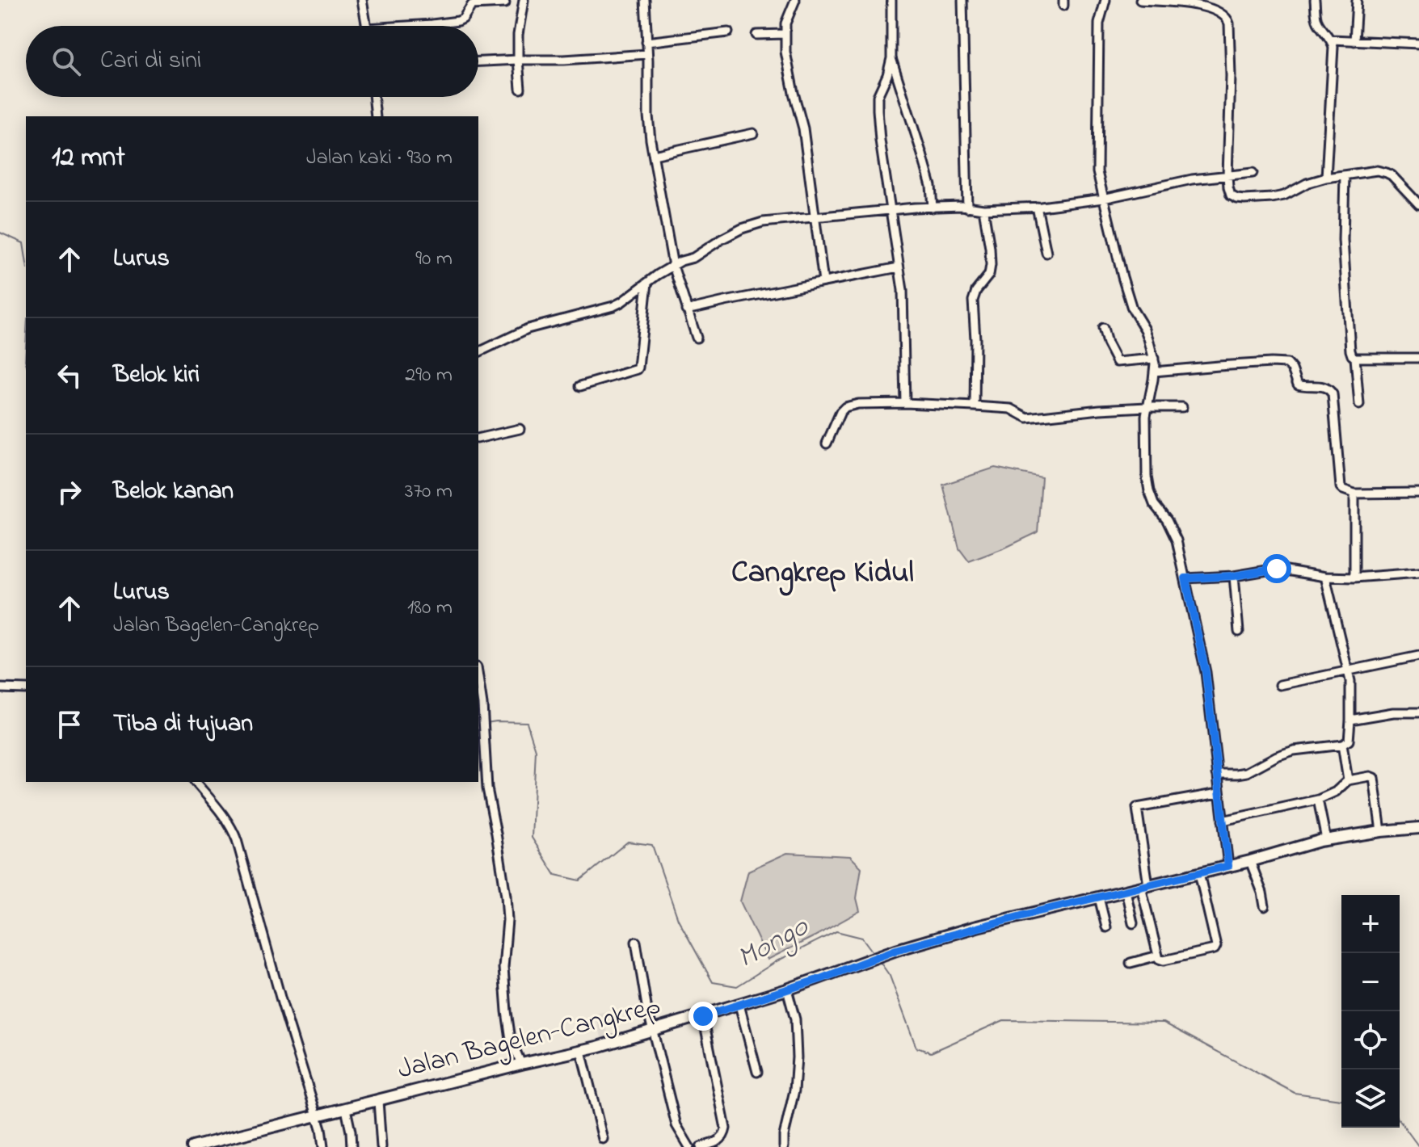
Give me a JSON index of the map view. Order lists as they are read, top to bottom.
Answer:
{
  "streets": {
    "main road": ["Jalan Bagelen-Cangkrep"]
  },
  "districts": ["Cangkrep Kidul"],
  "water": ["Mongo"],
  "page": {
    "search": "Cari di sini",
    "heading": ["12 mnt", "Jalan kaki · 930 m"],
    "list": [
      ["Lurus", "90 m"],
      ["Belok kiri", "290 m"],
      ["Belok kanan", "370 m"],
      ["Lurus", "Jalan Bagelen-Cangkrep", "180 m"],
      "Tiba di tujuan"
    ],
    "map_buttons": ["+", "−"]
  }
}
